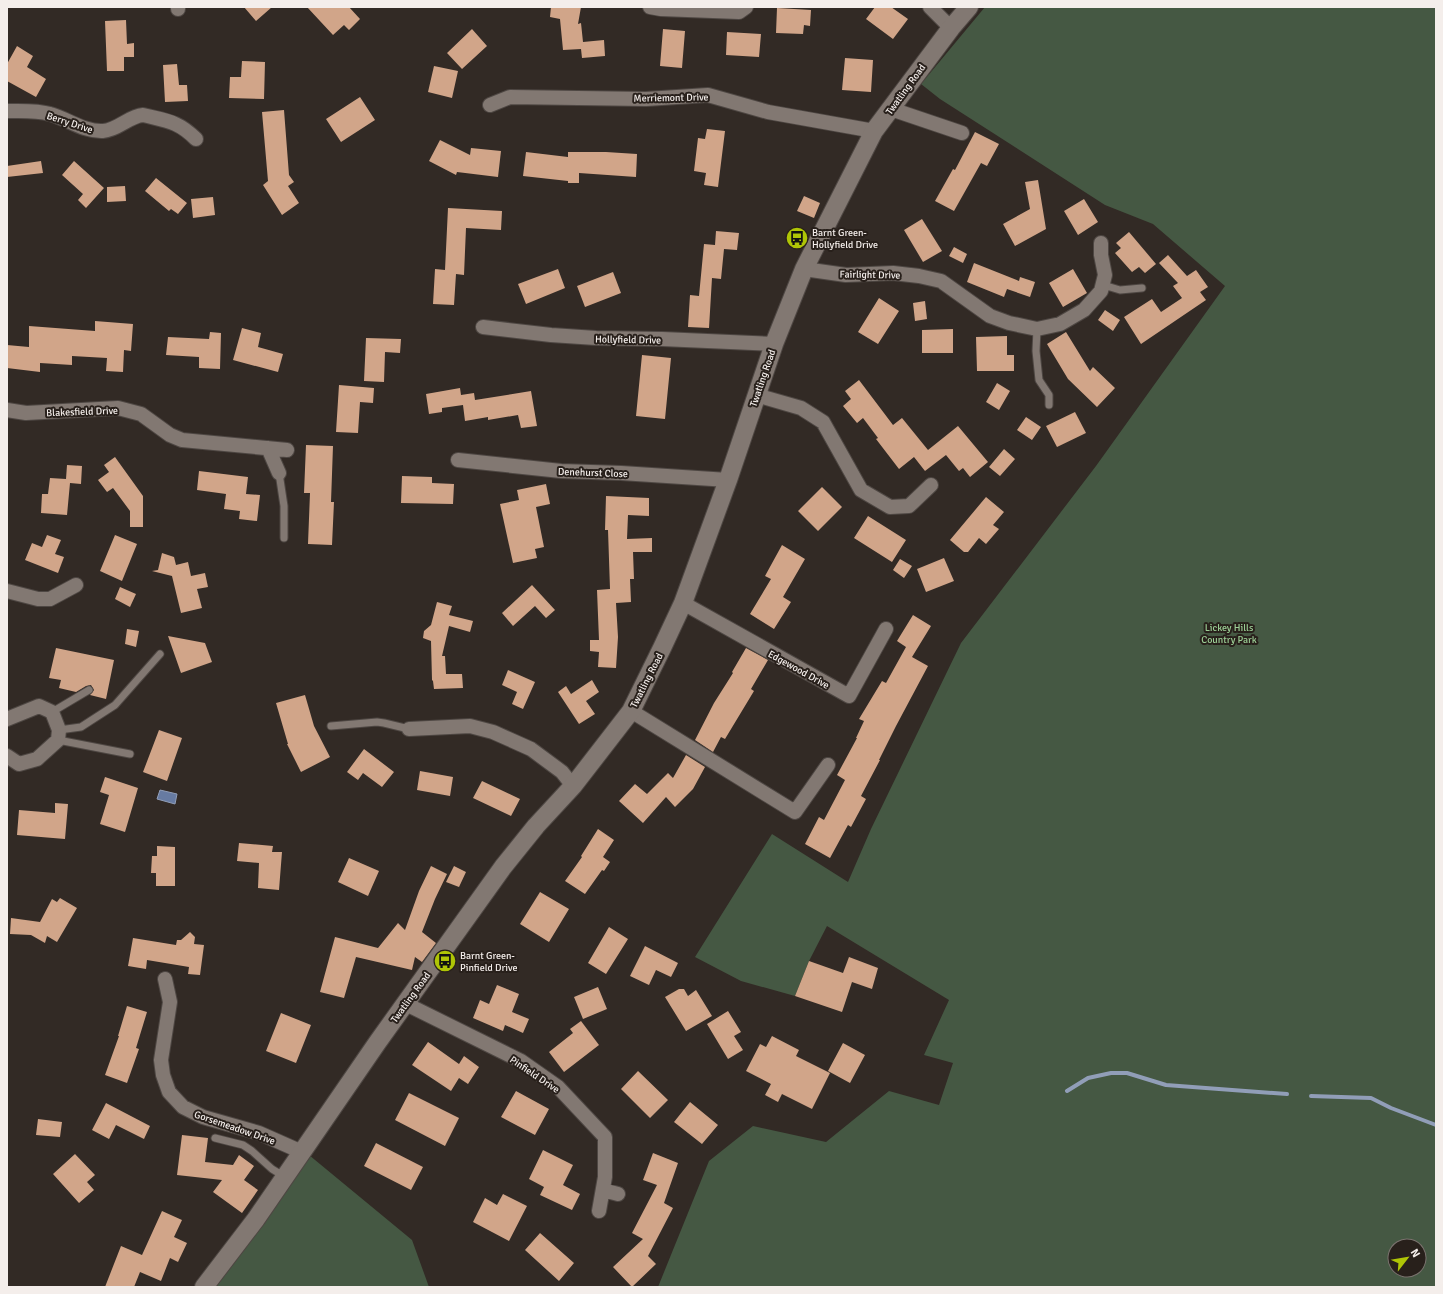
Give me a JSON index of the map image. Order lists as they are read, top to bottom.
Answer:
{
  "streets": {
    "street": [
      "Twatling Road",
      "Merriemont Drive",
      "Berry Drive",
      "Fairlight Drive",
      "Hollyfield Drive",
      "Blakesfield Drive",
      "Denehurst Close",
      "Edgewood Drive",
      "Pinfield Drive",
      "Gorsemeadow Drive"
    ]
  },
  "crossings": [
    ["Twatling Road", "Merriemont Drive"],
    ["Twatling Road", "Fairlight Drive"],
    ["Twatling Road", "Hollyfield Drive"],
    ["Twatling Road", "Denehurst Close"],
    ["Twatling Road", "Edgewood Drive"],
    ["Twatling Road", "Pinfield Drive"],
    ["Twatling Road", "Gorsemeadow Drive"]
  ],
  "parks": ["Lickey Hills Country Park"],
  "places": {
    "bus stop": ["Barnt Green- Hollyfield Drive", "Barnt Green- Pinfield Drive"]
  },
  "north": "top right"
}
